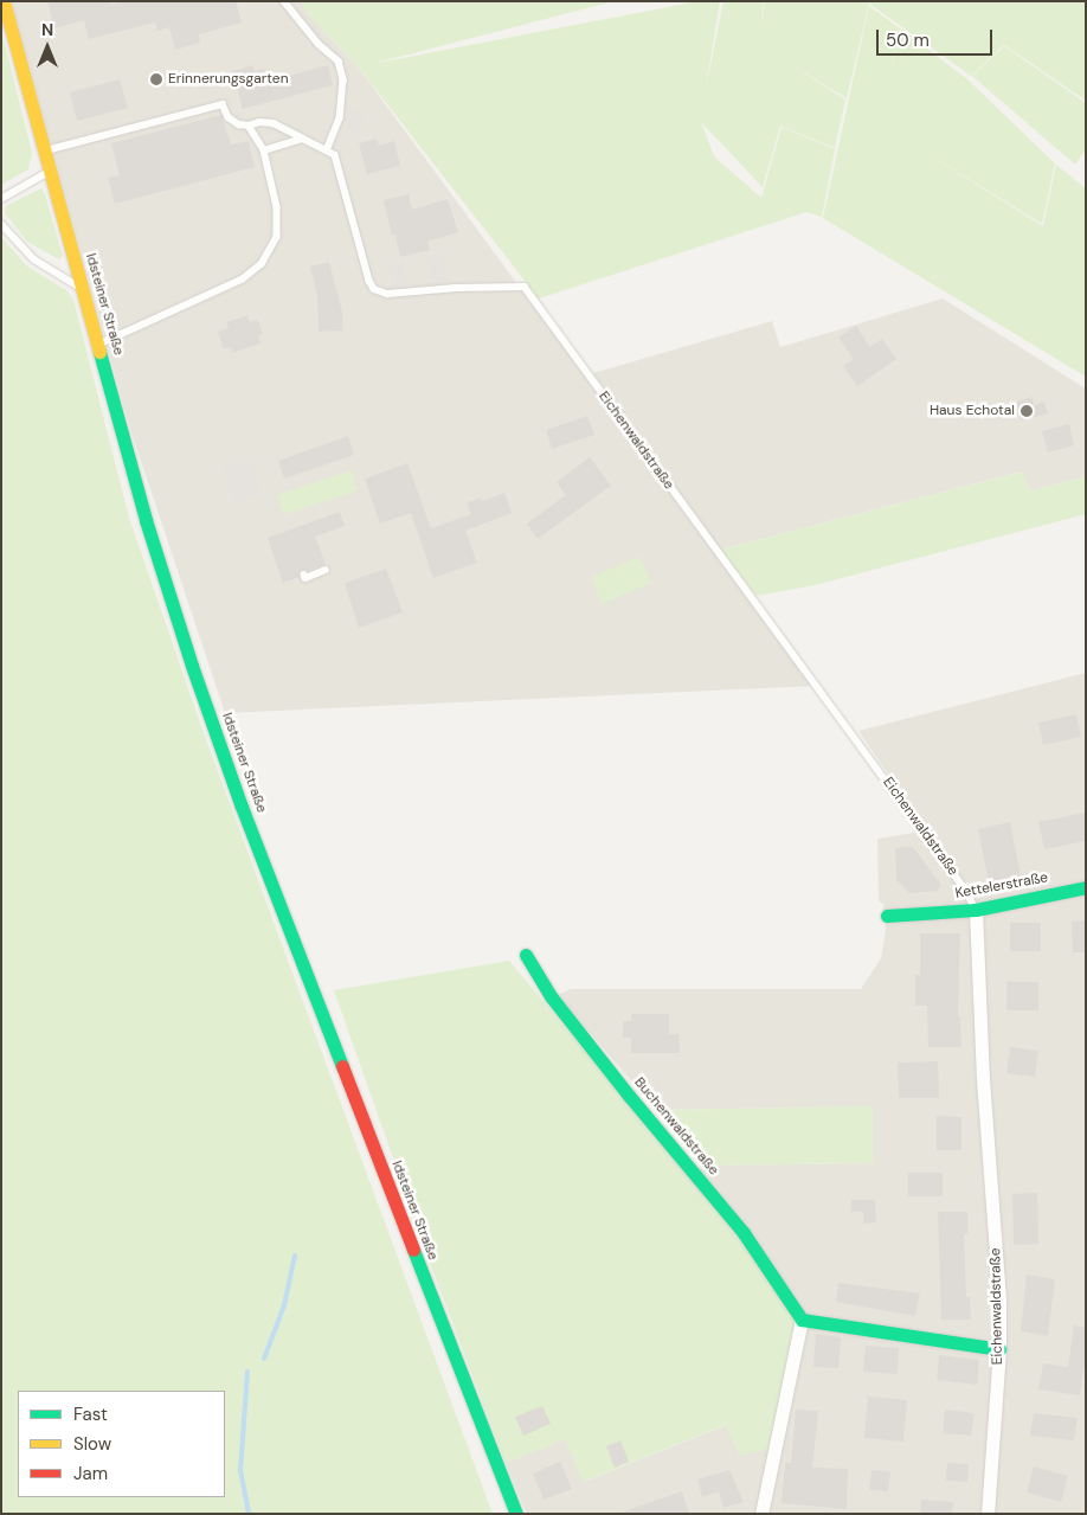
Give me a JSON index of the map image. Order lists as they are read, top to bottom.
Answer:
{
  "streets": {
    "street": [
      "Idsteiner Straße",
      "Eichenwaldstraße",
      "Kettelerstraße",
      "Buchenwaldstraße"
    ]
  },
  "crossings": [
    ["Eichenwaldstraße", "Kettelerstraße"]
  ],
  "places": ["Erinnerungsgarten", "Haus Echotal"],
  "legend": ["Fast", "Slow", "Jam"],
  "scale_bar": "50 m",
  "north": "top"
}
